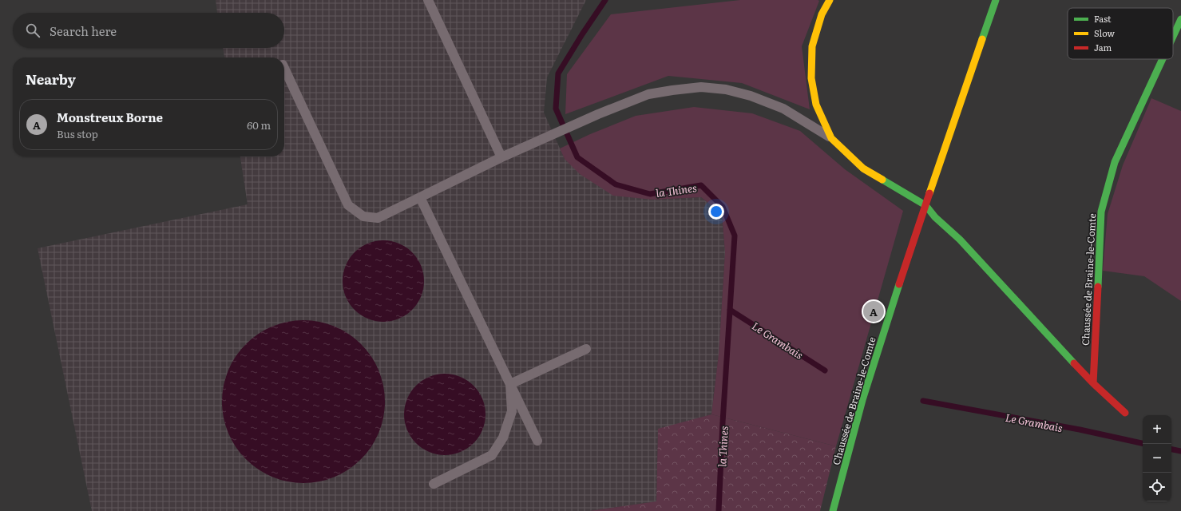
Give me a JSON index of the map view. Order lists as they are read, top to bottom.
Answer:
{
  "streets": {
    "street": ["Chaussée de Braine-le-Comte"]
  },
  "water": ["la Thines", "Le Grambais"],
  "legend": ["Fast", "Slow", "Jam"],
  "page": {
    "search": "Search here",
    "heading": "Nearby",
    "list": [
      {
        "mark": "A",
        "name": "Monstreux Borne",
        "note": "Bus stop",
        "value": "60 m"
      }
    ],
    "pins": "A",
    "map_buttons": ["+", "−"]
  }
}
